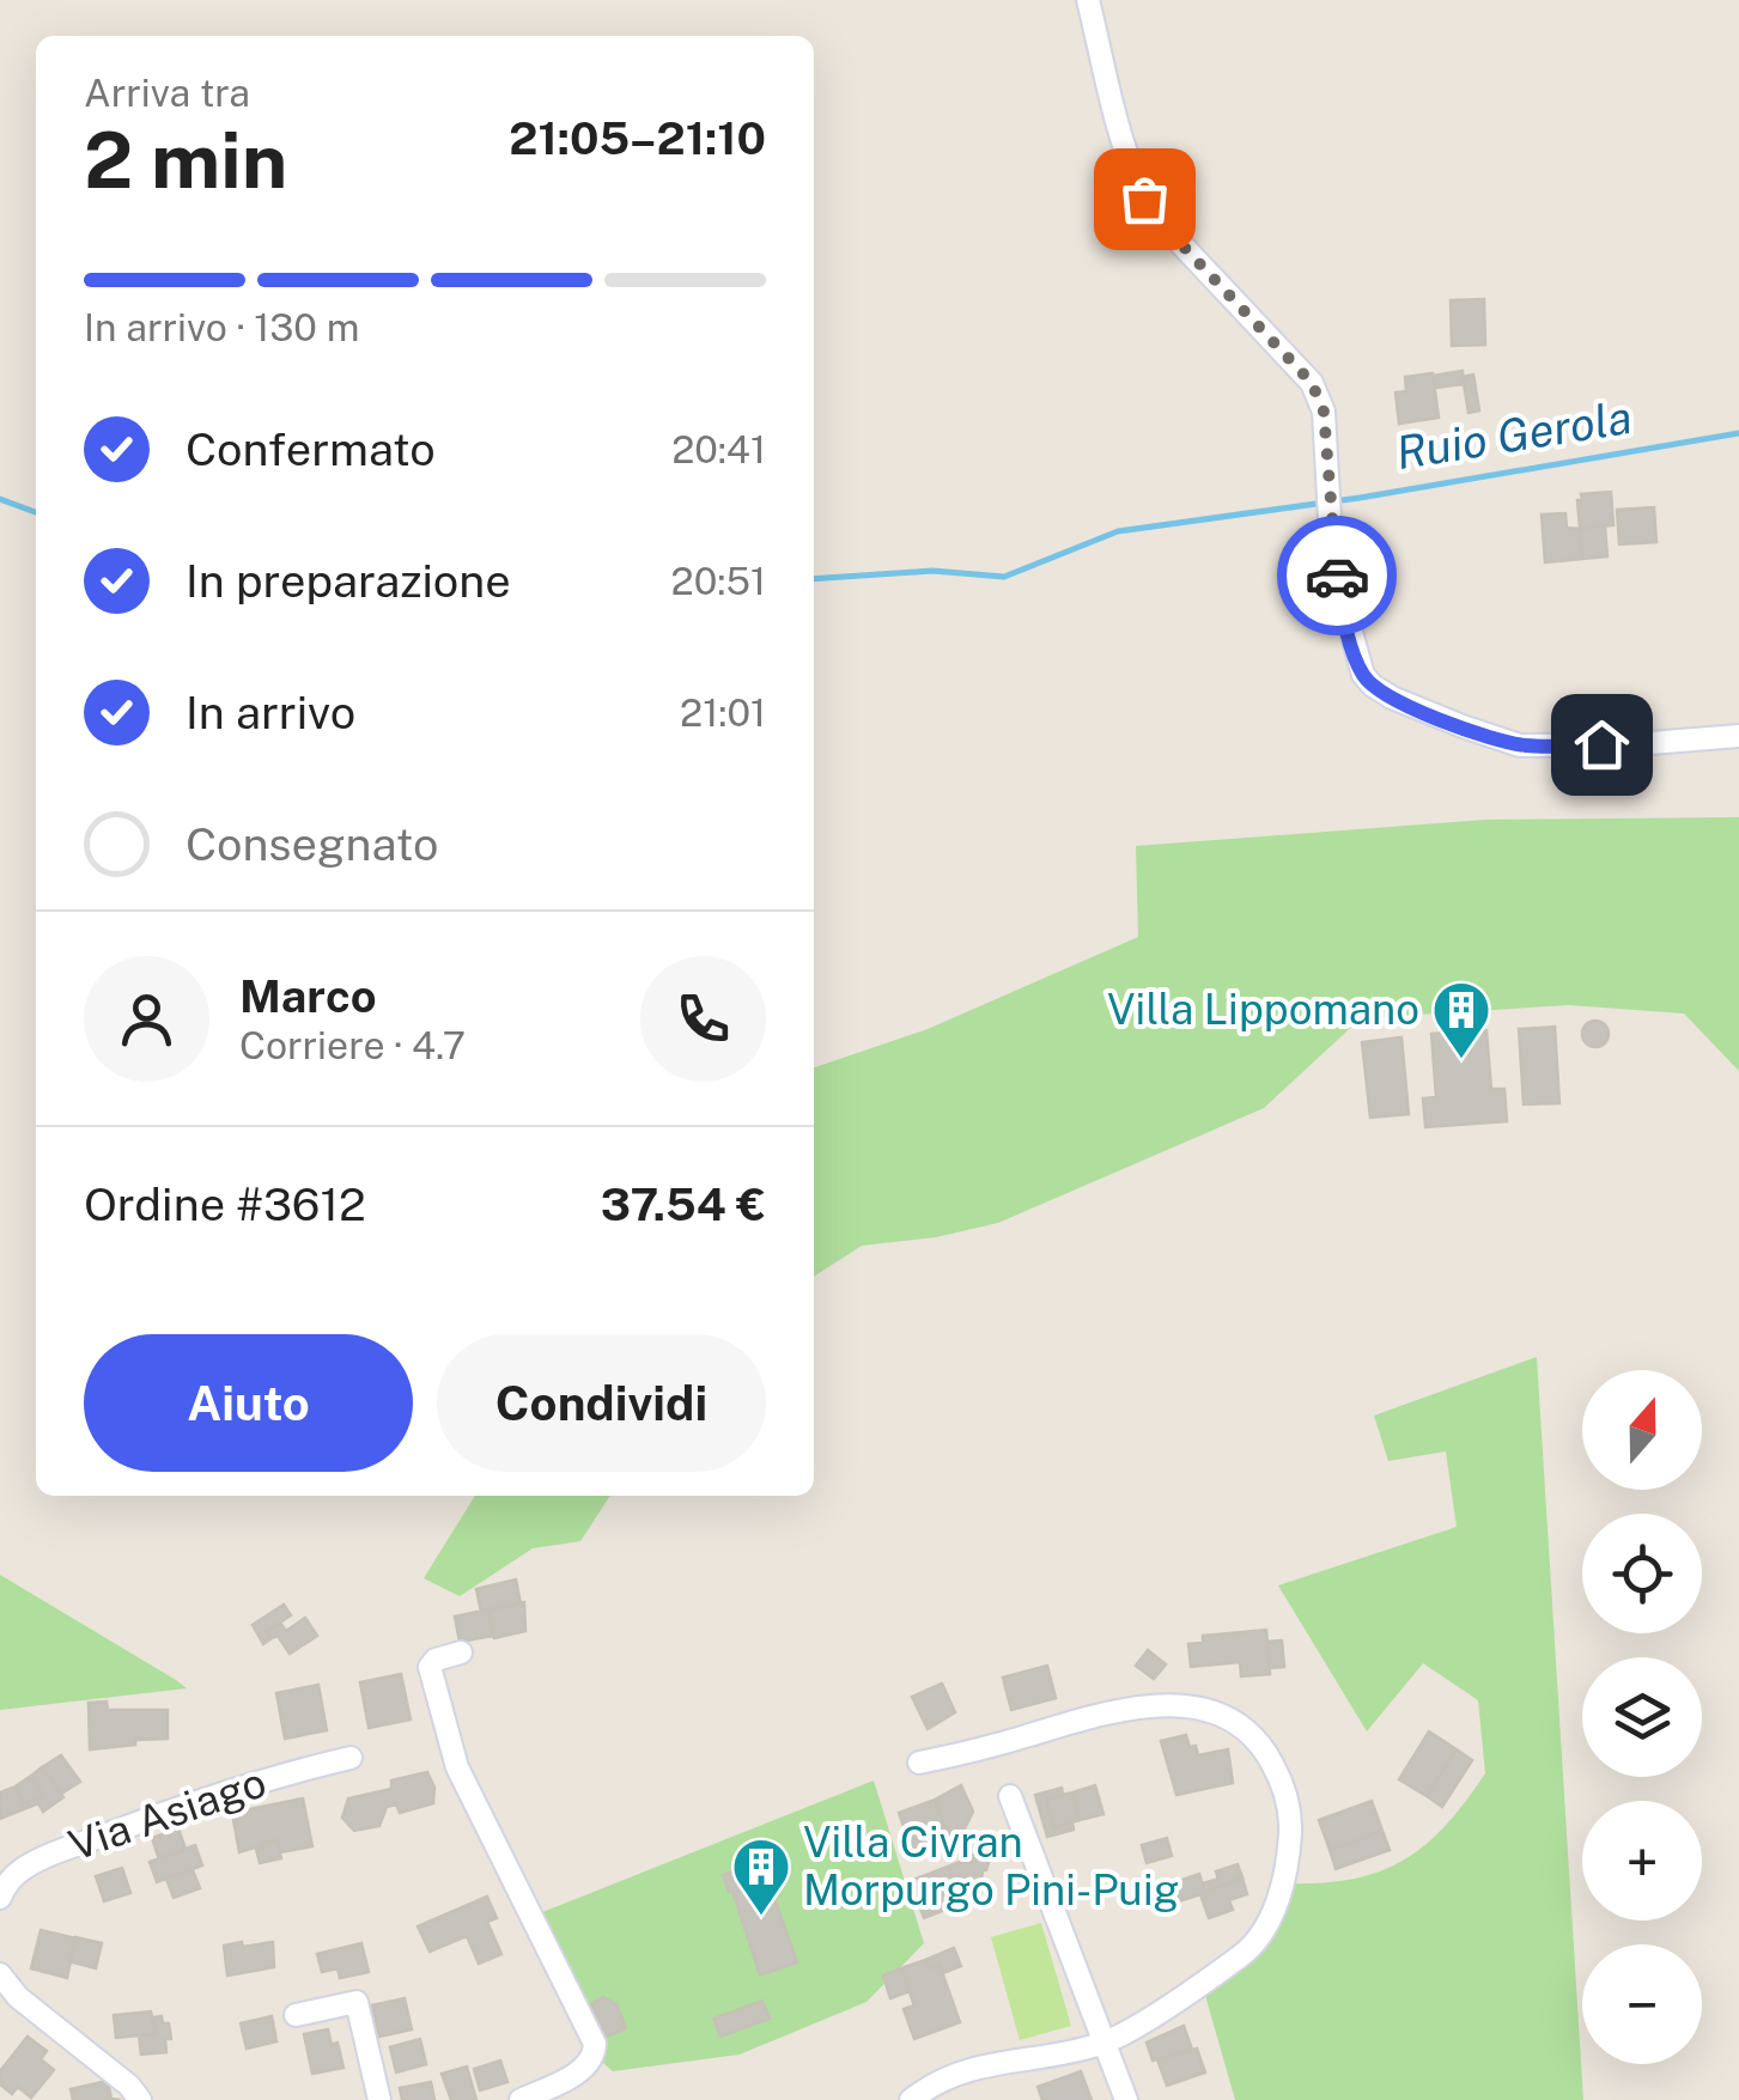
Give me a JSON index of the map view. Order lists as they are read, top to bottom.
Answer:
{
  "streets": {
    "street": ["Via Asiago"]
  },
  "water": ["Ruio Gerola"],
  "places": {
    "building": ["Villa Lippomano", "Villa Civran Morpurgo Pini-Puig"]
  },
  "north": "top",
  "page": {
    "heading": ["2 min", "Arriva tra", "21:05–21:10"],
    "panel": [
      "Marco",
      "Corriere · 4.7",
      "Ordine #3612",
      "37.54 €"
    ],
    "bar": "In arrivo · 130 m",
    "list": [
      ["Confermato", "20:41"],
      ["In preparazione", "20:51"],
      ["In arrivo", "21:01"],
      "Consegnato"
    ],
    "buttons": ["Aiuto", "Condividi"],
    "map_buttons": ["+", "−"]
  }
}
